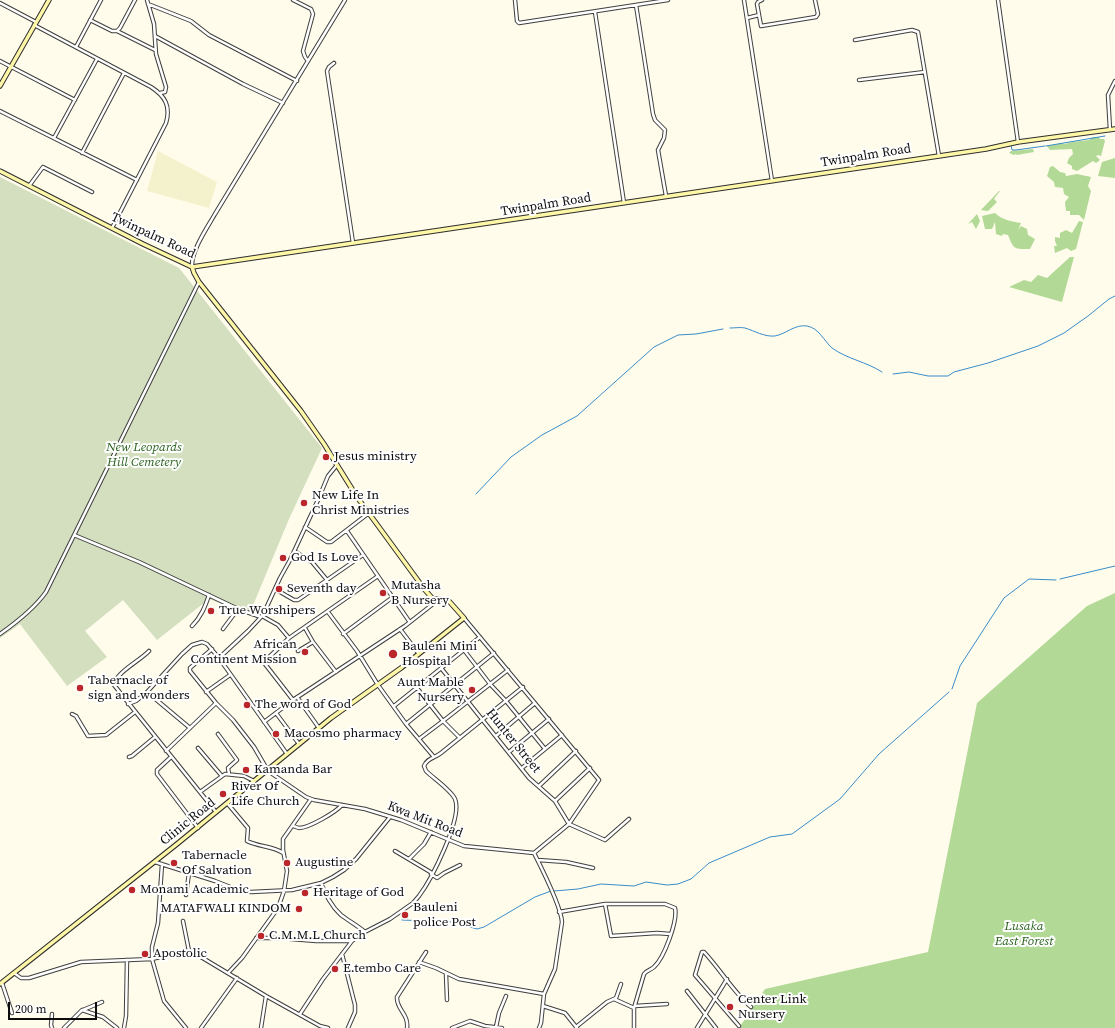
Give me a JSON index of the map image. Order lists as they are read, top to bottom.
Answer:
{
  "streets": {
    "main road": ["Twinpalm Road", "Clinic Road"],
    "street": ["Hunter Street", "Kwa Mit Road"]
  },
  "crossings": [
    ["Kwa Mit Road", "Clinic Road"]
  ],
  "parks": ["New Leopards Hill Cemetery", "Lusaka East Forest"],
  "places": [
    "Jesus ministry",
    "New Life In Christ Ministries",
    "God Is Love",
    "Seventh day",
    "Mutasha B Nursery",
    "True Worshipers",
    "African Continent Mission",
    "Bauleni Mini Hospital",
    "Tabernacle of sign and wonders",
    "Aunt Mable Nursery",
    "The word of God",
    "Macosmo pharmacy",
    "Kamanda Bar",
    "River Of Life Church",
    "Tabernacle Of Salvation",
    "Augustine",
    "Monami Academic",
    "Heritage of God",
    "MATAFWALI KINDOM",
    "Bauleni police Post",
    "C.M.M.L Church",
    "Apostolic",
    "E.tembo Care",
    "Center Link Nursery"
  ],
  "scale_bar": "200 m"
}
